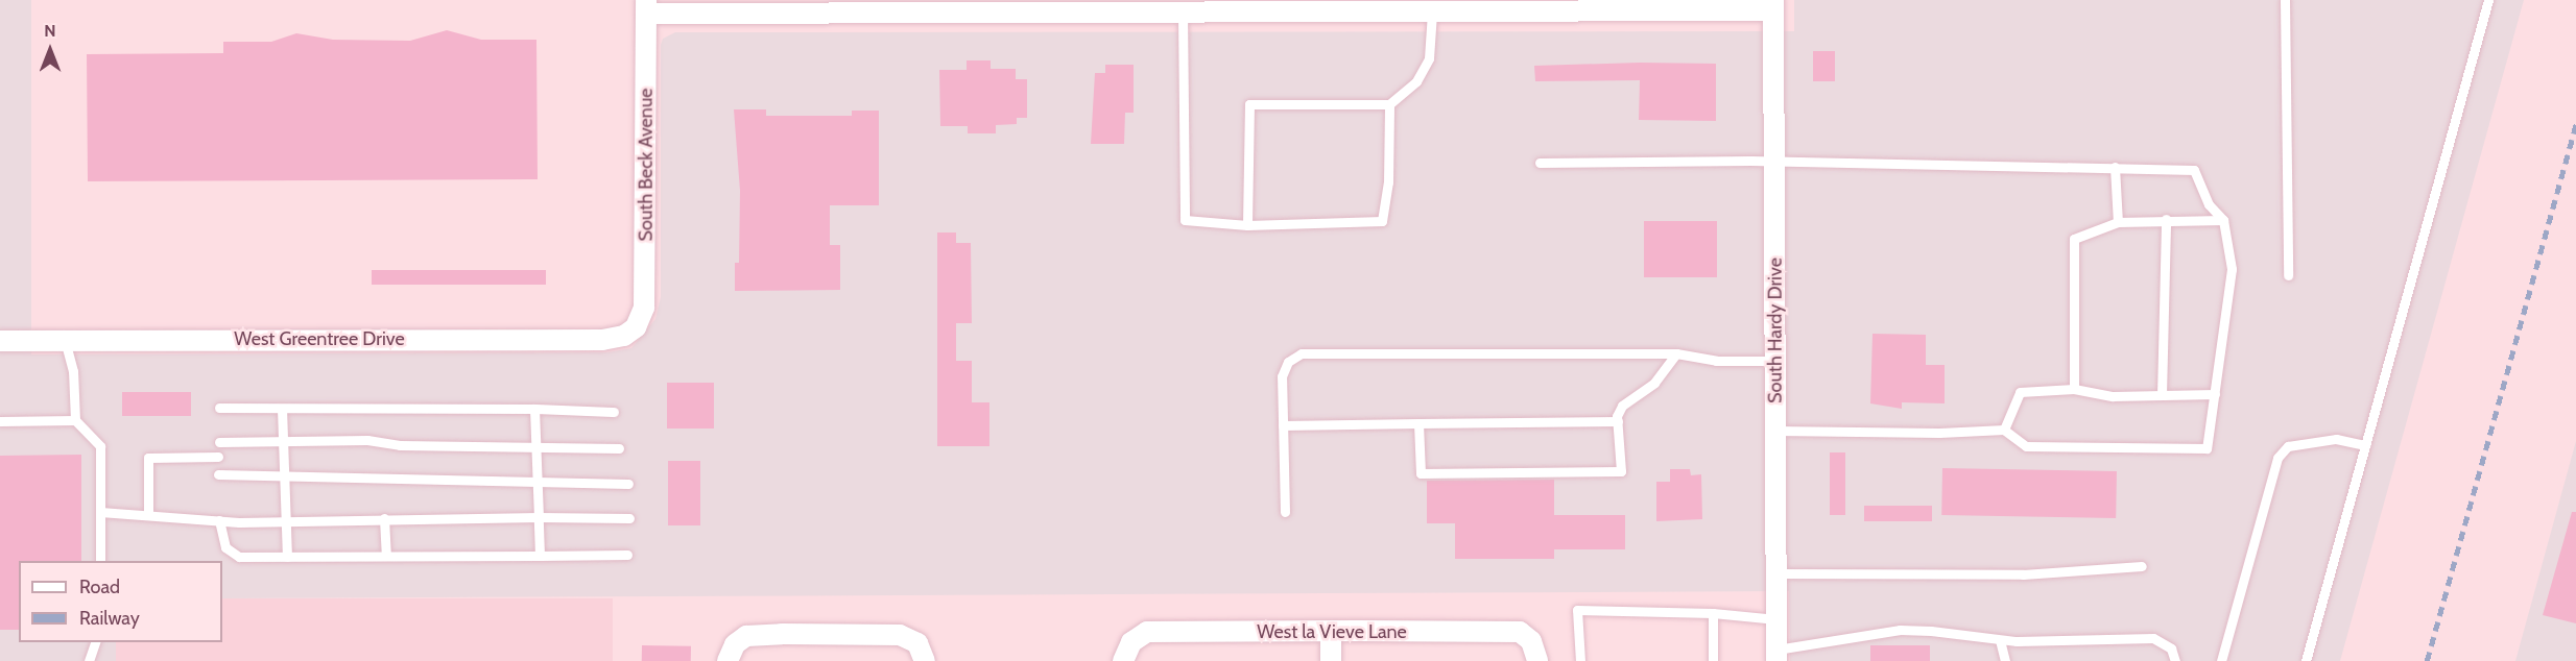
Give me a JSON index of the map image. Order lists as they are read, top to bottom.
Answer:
{
  "streets": {
    "street": [
      "South Beck Avenue",
      "South Hardy Drive",
      "West Greentree Drive",
      "West la Vieve Lane"
    ]
  },
  "crossings": [
    ["South Beck Avenue", "West Greentree Drive"]
  ],
  "legend": ["Road", "Railway"],
  "north": "top"
}
